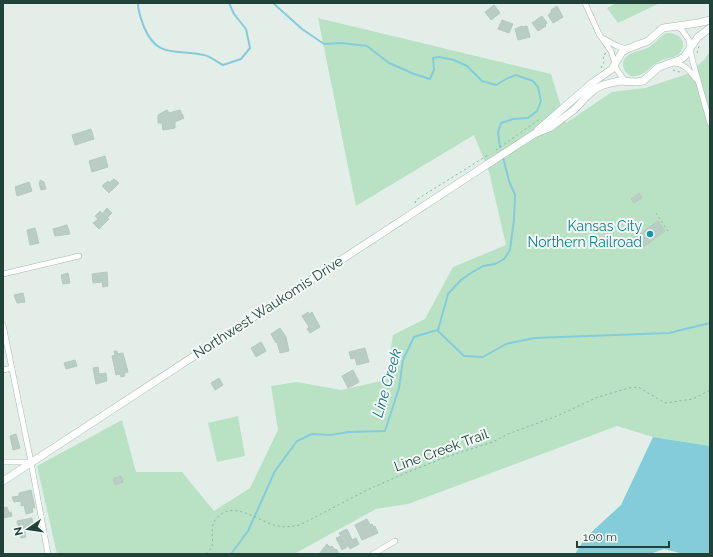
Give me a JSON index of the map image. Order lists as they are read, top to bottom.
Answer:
{
  "streets": {
    "main road": ["Northwest Waukomis Drive"],
    "path": ["Line Creek Trail"]
  },
  "water": ["Line Creek"],
  "places": ["Kansas City Northern Railroad"],
  "scale_bar": "100 m",
  "north": "left"
}
